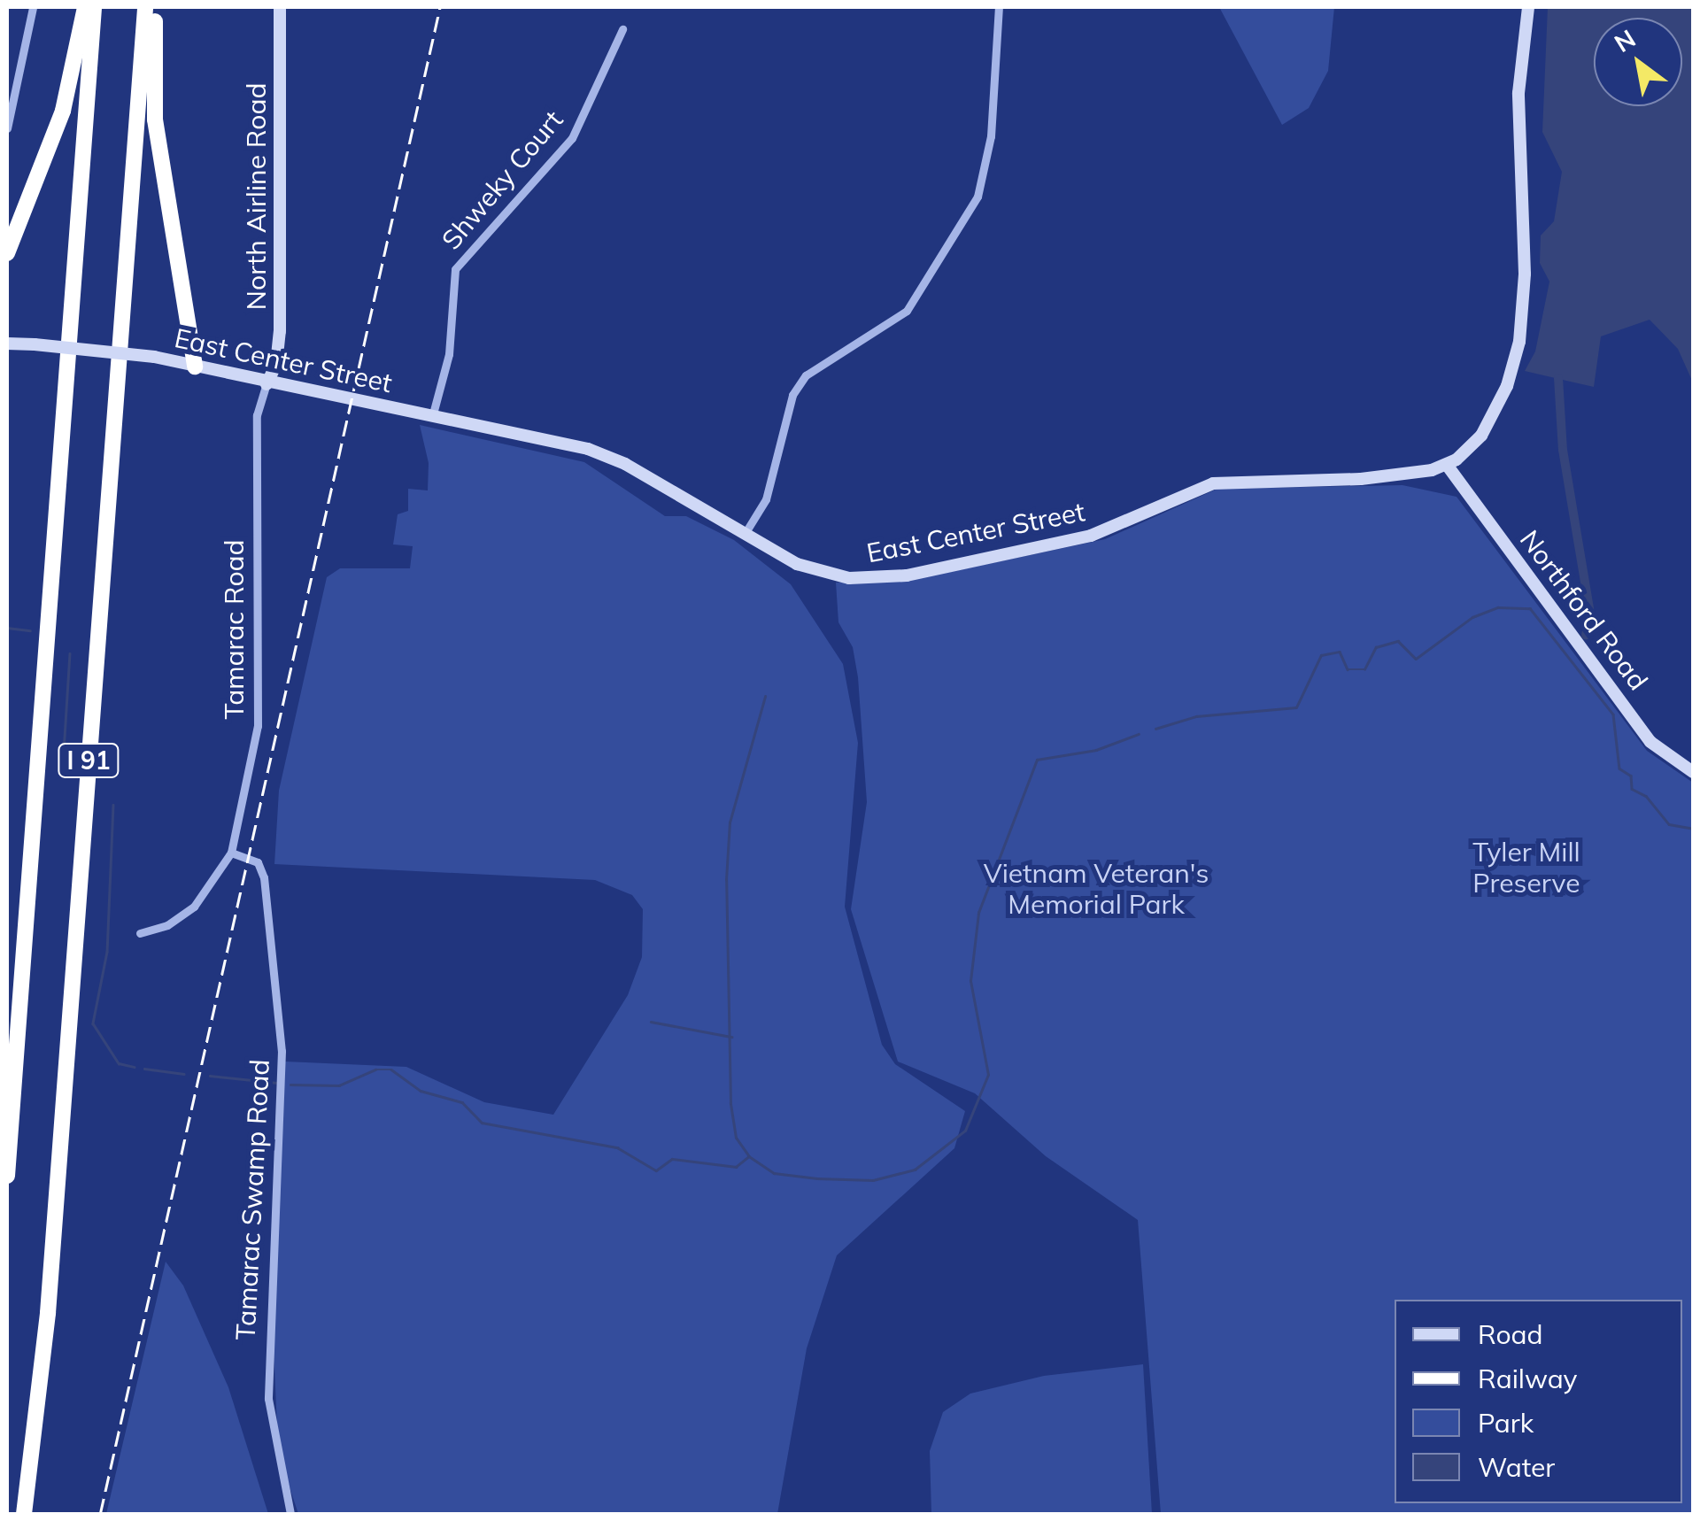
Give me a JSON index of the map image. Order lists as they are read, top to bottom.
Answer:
{
  "streets": {
    "highway": ["I 91"],
    "street": [
      "Shweky Court",
      "North Airline Road",
      "East Center Street",
      "Northford Road",
      "Tamarac Road",
      "Tamarac Swamp Road"
    ]
  },
  "crossings": [
    ["Shweky Court", "East Center Street"],
    ["North Airline Road", "East Center Street"],
    ["North Airline Road", "Tamarac Road"],
    ["East Center Street", "Northford Road"],
    ["East Center Street", "Tamarac Road"],
    ["Tamarac Road", "Tamarac Swamp Road"]
  ],
  "parks": ["Tyler Mill Preserve", "Vietnam Veteran's Memorial Park"],
  "legend": [
    "Road",
    "Railway",
    "Park",
    "Water"
  ],
  "north": "top left"
}
